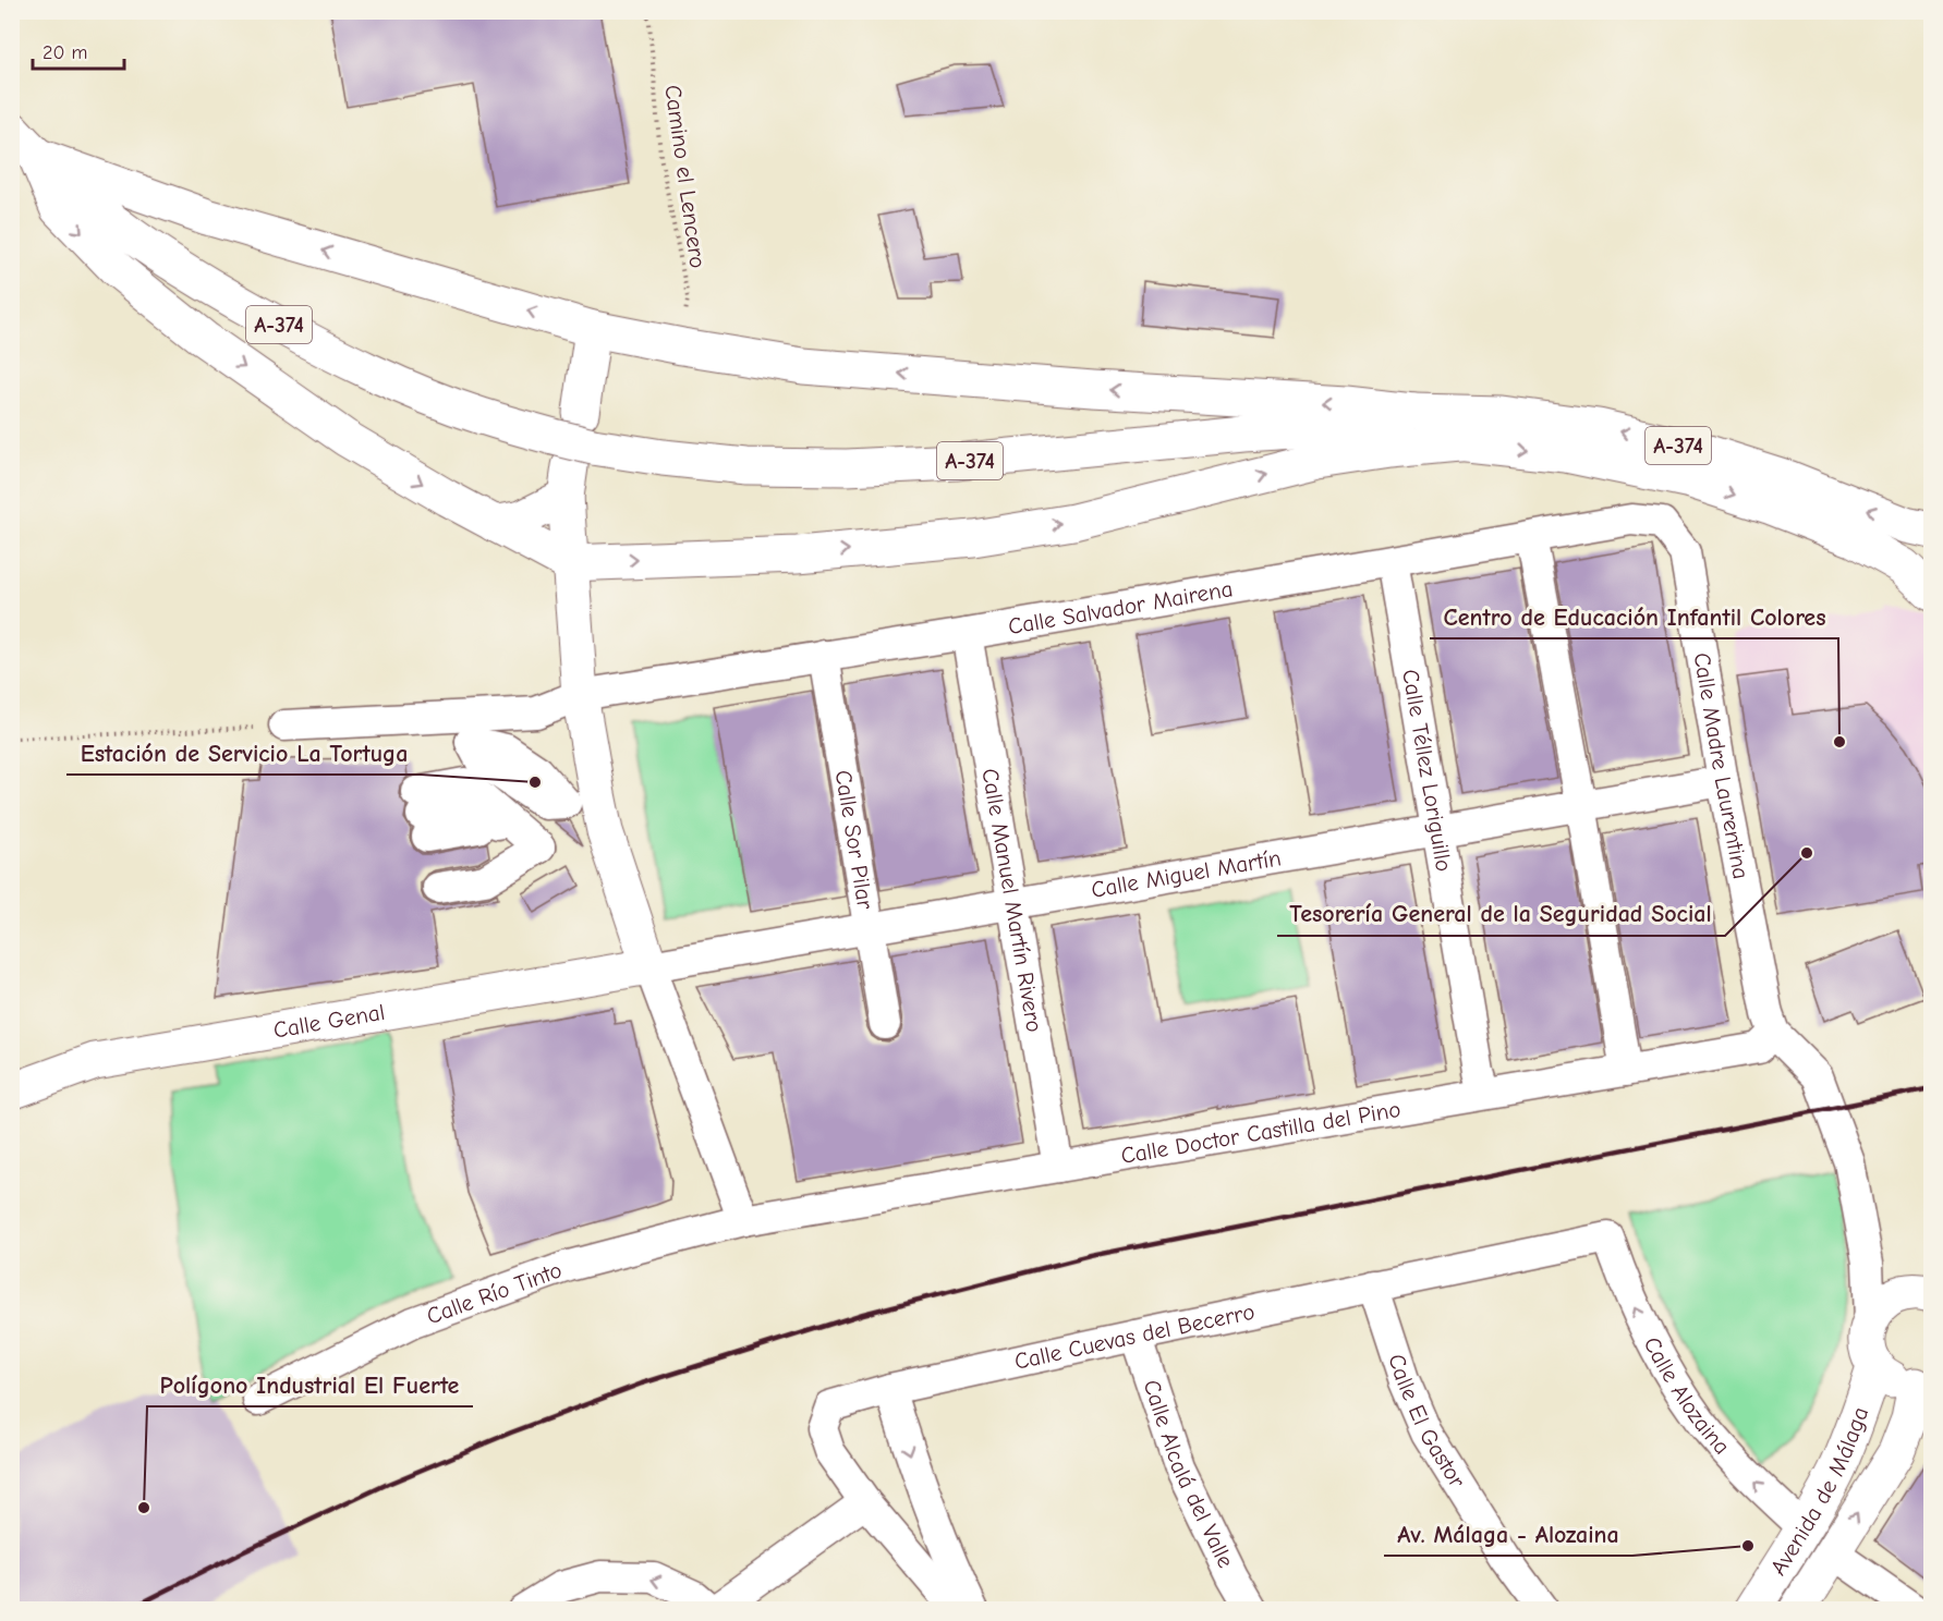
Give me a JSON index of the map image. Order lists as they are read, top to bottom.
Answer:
{
  "streets": {
    "main road": ["A-374", "Calle Genal", "Avenida de Málaga"],
    "street": [
      "Calle Salvador Mairena",
      "Calle Madre Laurentina",
      "Calle Téllez Loriguillo",
      "Calle Sor Pilar",
      "Calle Miguel Martín",
      "Calle Manuel Martín Rivero",
      "Calle Doctor Castilla del Pino",
      "Calle Río Tinto",
      "Calle Cuevas del Becerro",
      "Calle Alozaina",
      "Calle El Gastor",
      "Calle Alcalá del Valle"
    ],
    "path": ["Camino el Lencero"]
  },
  "crossings": [
    ["Calle Salvador Mairena", "Calle Madre Laurentina"],
    ["Calle Salvador Mairena", "Calle Téllez Loriguillo"],
    ["Calle Salvador Mairena", "Calle Sor Pilar"],
    ["Calle Salvador Mairena", "Calle Manuel Martín Rivero"],
    ["Calle Madre Laurentina", "Calle Miguel Martín"],
    ["Calle Madre Laurentina", "Calle Doctor Castilla del Pino"],
    ["Calle Téllez Loriguillo", "Calle Miguel Martín"],
    ["Calle Téllez Loriguillo", "Calle Doctor Castilla del Pino"],
    ["Calle Sor Pilar", "Calle Miguel Martín"],
    ["Calle Miguel Martín", "Calle Manuel Martín Rivero"],
    ["Calle Miguel Martín", "Calle Genal"],
    ["Calle Manuel Martín Rivero", "Calle Doctor Castilla del Pino"],
    ["Calle Doctor Castilla del Pino", "Calle Río Tinto"],
    ["Calle Cuevas del Becerro", "Calle Alozaina"],
    ["Calle Cuevas del Becerro", "Calle El Gastor"],
    ["Calle Cuevas del Becerro", "Calle Alcalá del Valle"],
    ["Calle Alozaina", "Avenida de Málaga"]
  ],
  "one_way": ["Calle Alozaina"],
  "places": [
    "Centro de Educación Infantil Colores",
    "Estación de Servicio La Tortuga",
    "Tesorería General de la Seguridad Social",
    "Polígono Industrial El Fuerte",
    "Av. Málaga - Alozaina"
  ],
  "scale_bar": "20 m"
}
